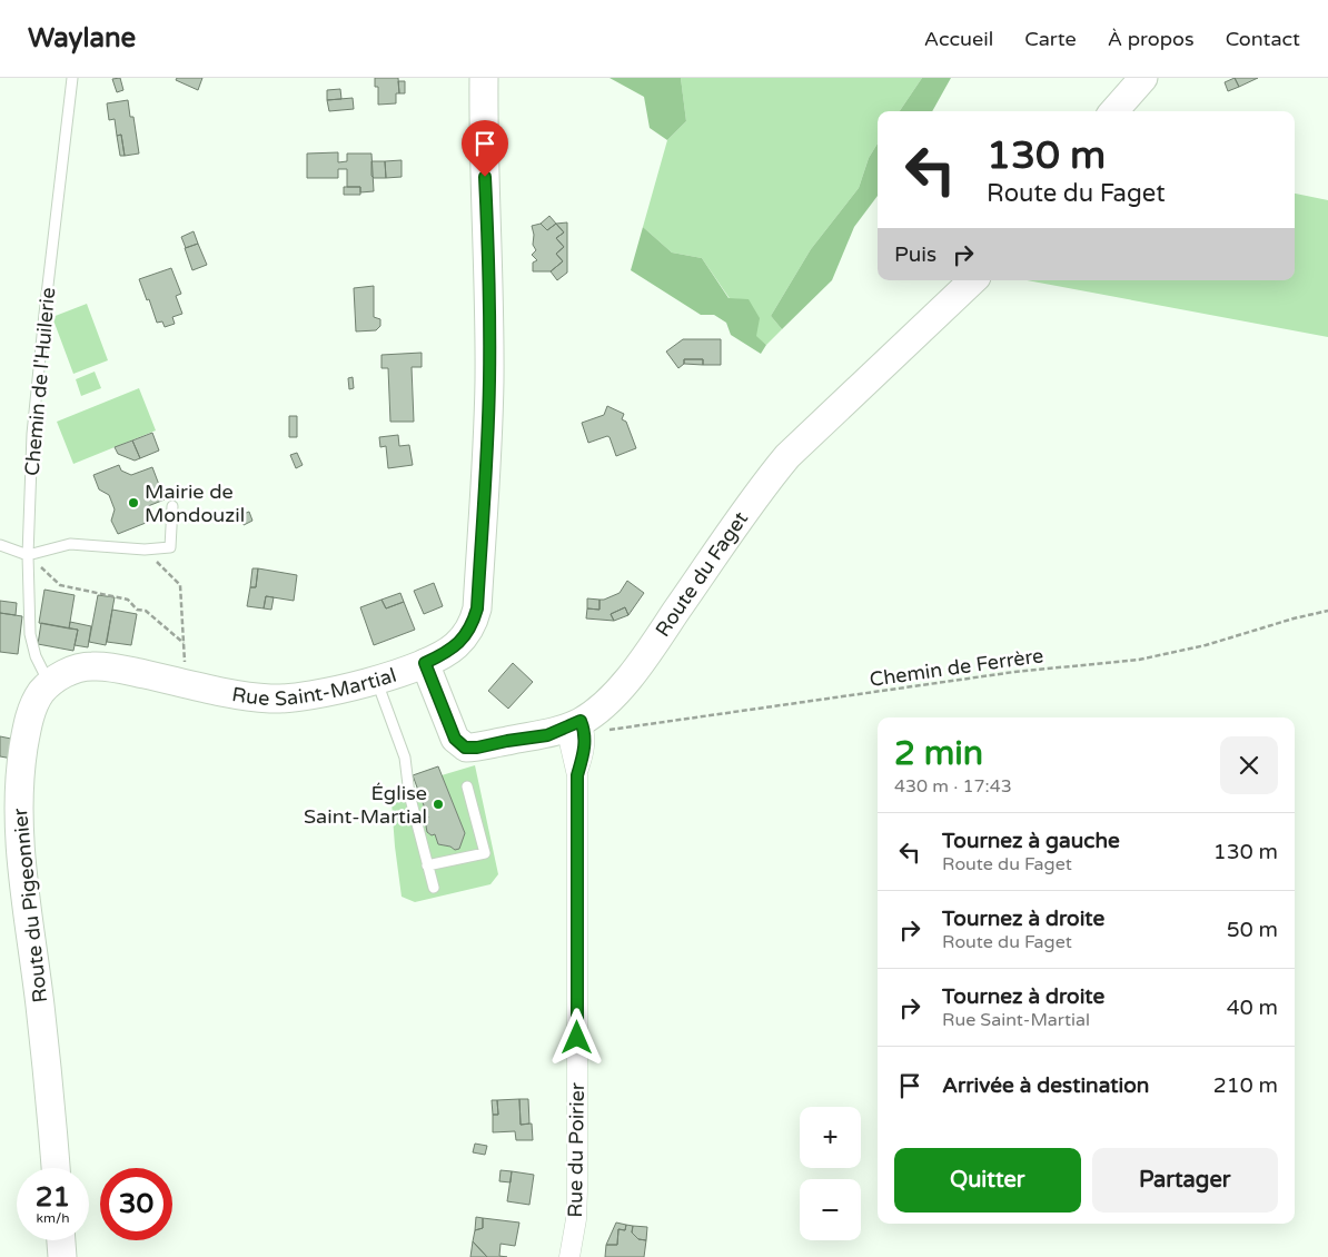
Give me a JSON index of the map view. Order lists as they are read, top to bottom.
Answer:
{
  "streets": {
    "street": [
      "Route du Faget",
      "Rue Saint-Martial",
      "Route du Pigeonnier",
      "Rue du Poirier"
    ],
    "lane": ["Chemin de l'Huilerie"],
    "path": ["Chemin de Ferrère"]
  },
  "crossings": [
    ["Chemin de l'Huilerie", "Route du Pigeonnier"],
    ["Route du Faget", "Chemin de Ferrère"],
    ["Route du Faget", "Rue Saint-Martial"],
    ["Route du Faget", "Rue du Poirier"],
    ["Chemin de Ferrère", "Rue du Poirier"],
    ["Rue Saint-Martial", "Route du Pigeonnier"]
  ],
  "places": ["Mairie de Mondouzil", "Église Saint-Martial"],
  "page": {
    "header": "Waylane",
    "nav": [
      "Accueil",
      "Carte",
      "À propos",
      "Contact"
    ],
    "turn": ["130 m", "Route du Faget"],
    "then": "Puis",
    "heading": ["2 min", "430 m · 17:43"],
    "list": [
      {
        "name": "Tournez à gauche",
        "note": "Route du Faget",
        "value": "130 m"
      },
      {
        "name": "Tournez à droite",
        "note": "Route du Faget",
        "value": "50 m"
      },
      {
        "name": "Tournez à droite",
        "note": "Rue Saint-Martial",
        "value": "40 m"
      },
      {
        "name": "Arrivée à destination",
        "value": "210 m"
      }
    ],
    "map_buttons": ["+", "−"],
    "buttons": ["Quitter", "Partager"],
    "speed": "21 km/h",
    "limit": "30"
  }
}
